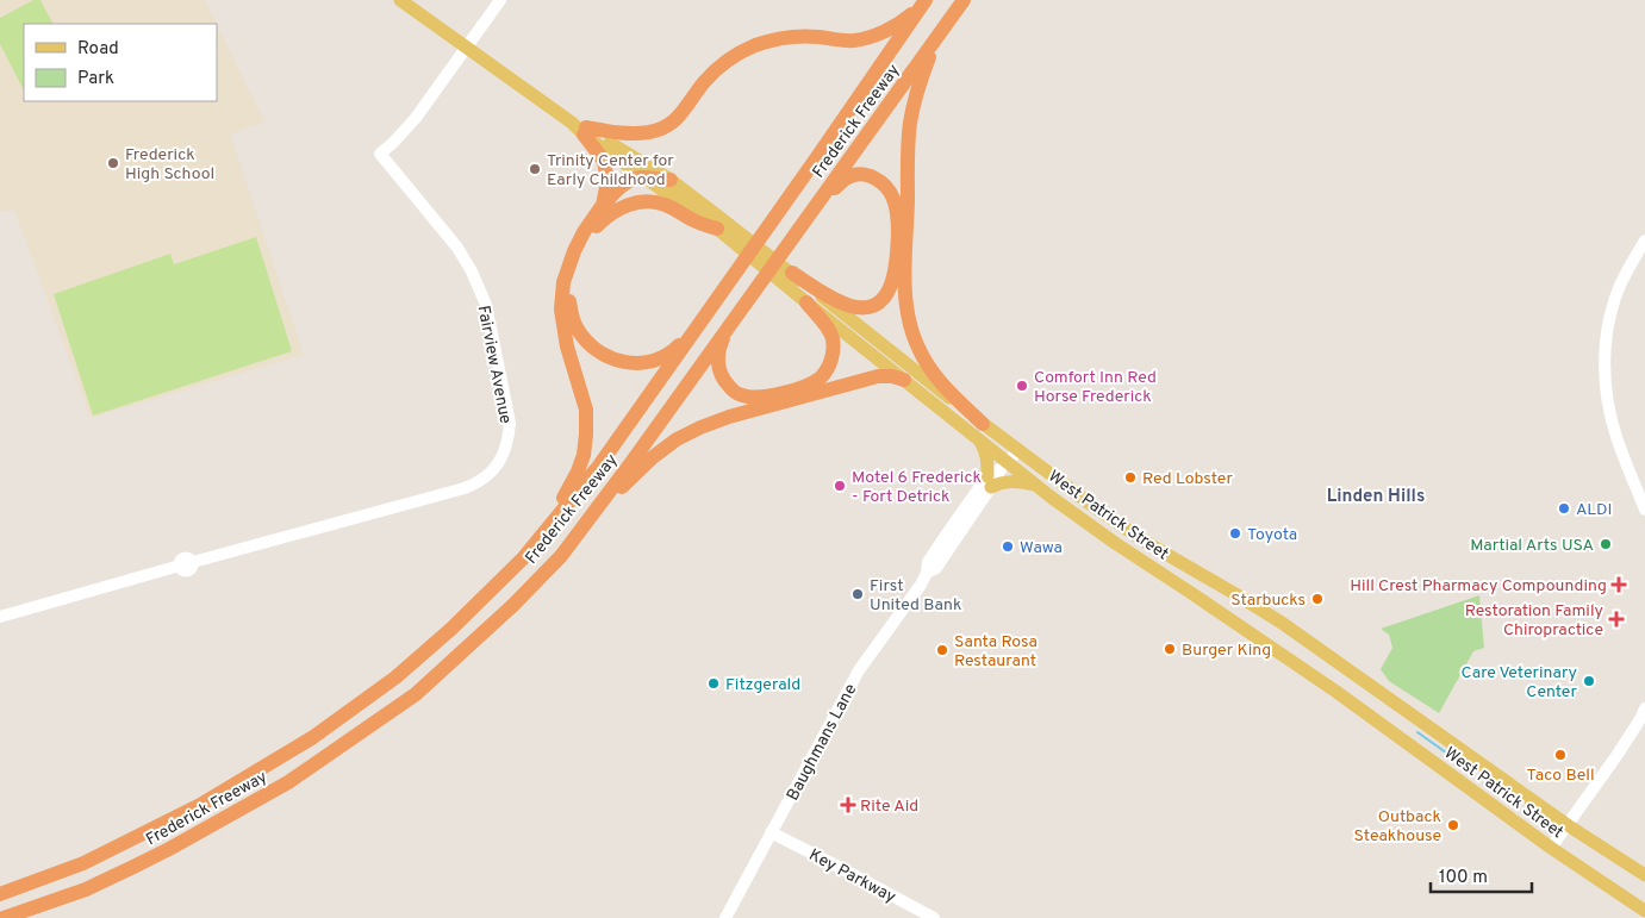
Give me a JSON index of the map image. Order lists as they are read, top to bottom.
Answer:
{
  "streets": {
    "highway": ["Frederick Freeway"],
    "main road": ["West Patrick Street"],
    "street": ["Fairview Avenue", "Baughmans Lane", "Key Parkway"]
  },
  "crossings": [
    ["Fairview Avenue", "West Patrick Street"],
    ["West Patrick Street", "Baughmans Lane"],
    ["Baughmans Lane", "Key Parkway"]
  ],
  "districts": ["Linden Hills"],
  "places": {
    "other": [
      "Frederick High School",
      "Trinity Center for Early Childhood",
      "Comfort Inn Red Horse Frederick",
      "Red Lobster",
      "Motel 6 Frederick - Fort Detrick",
      "ALDI",
      "Toyota",
      "Martial Arts USA",
      "Wawa",
      "First United Bank",
      "Starbucks",
      "Burger King",
      "Santa Rosa Restaurant",
      "Care Veterinary Center",
      "Fitzgerald",
      "Taco Bell",
      "Outback Steakhouse"
    ],
    "health": ["Hill Crest Pharmacy Compounding", "Restoration Family Chiropractice", "Rite Aid"]
  },
  "legend": ["Road", "Park"],
  "scale_bar": "100 m"
}
